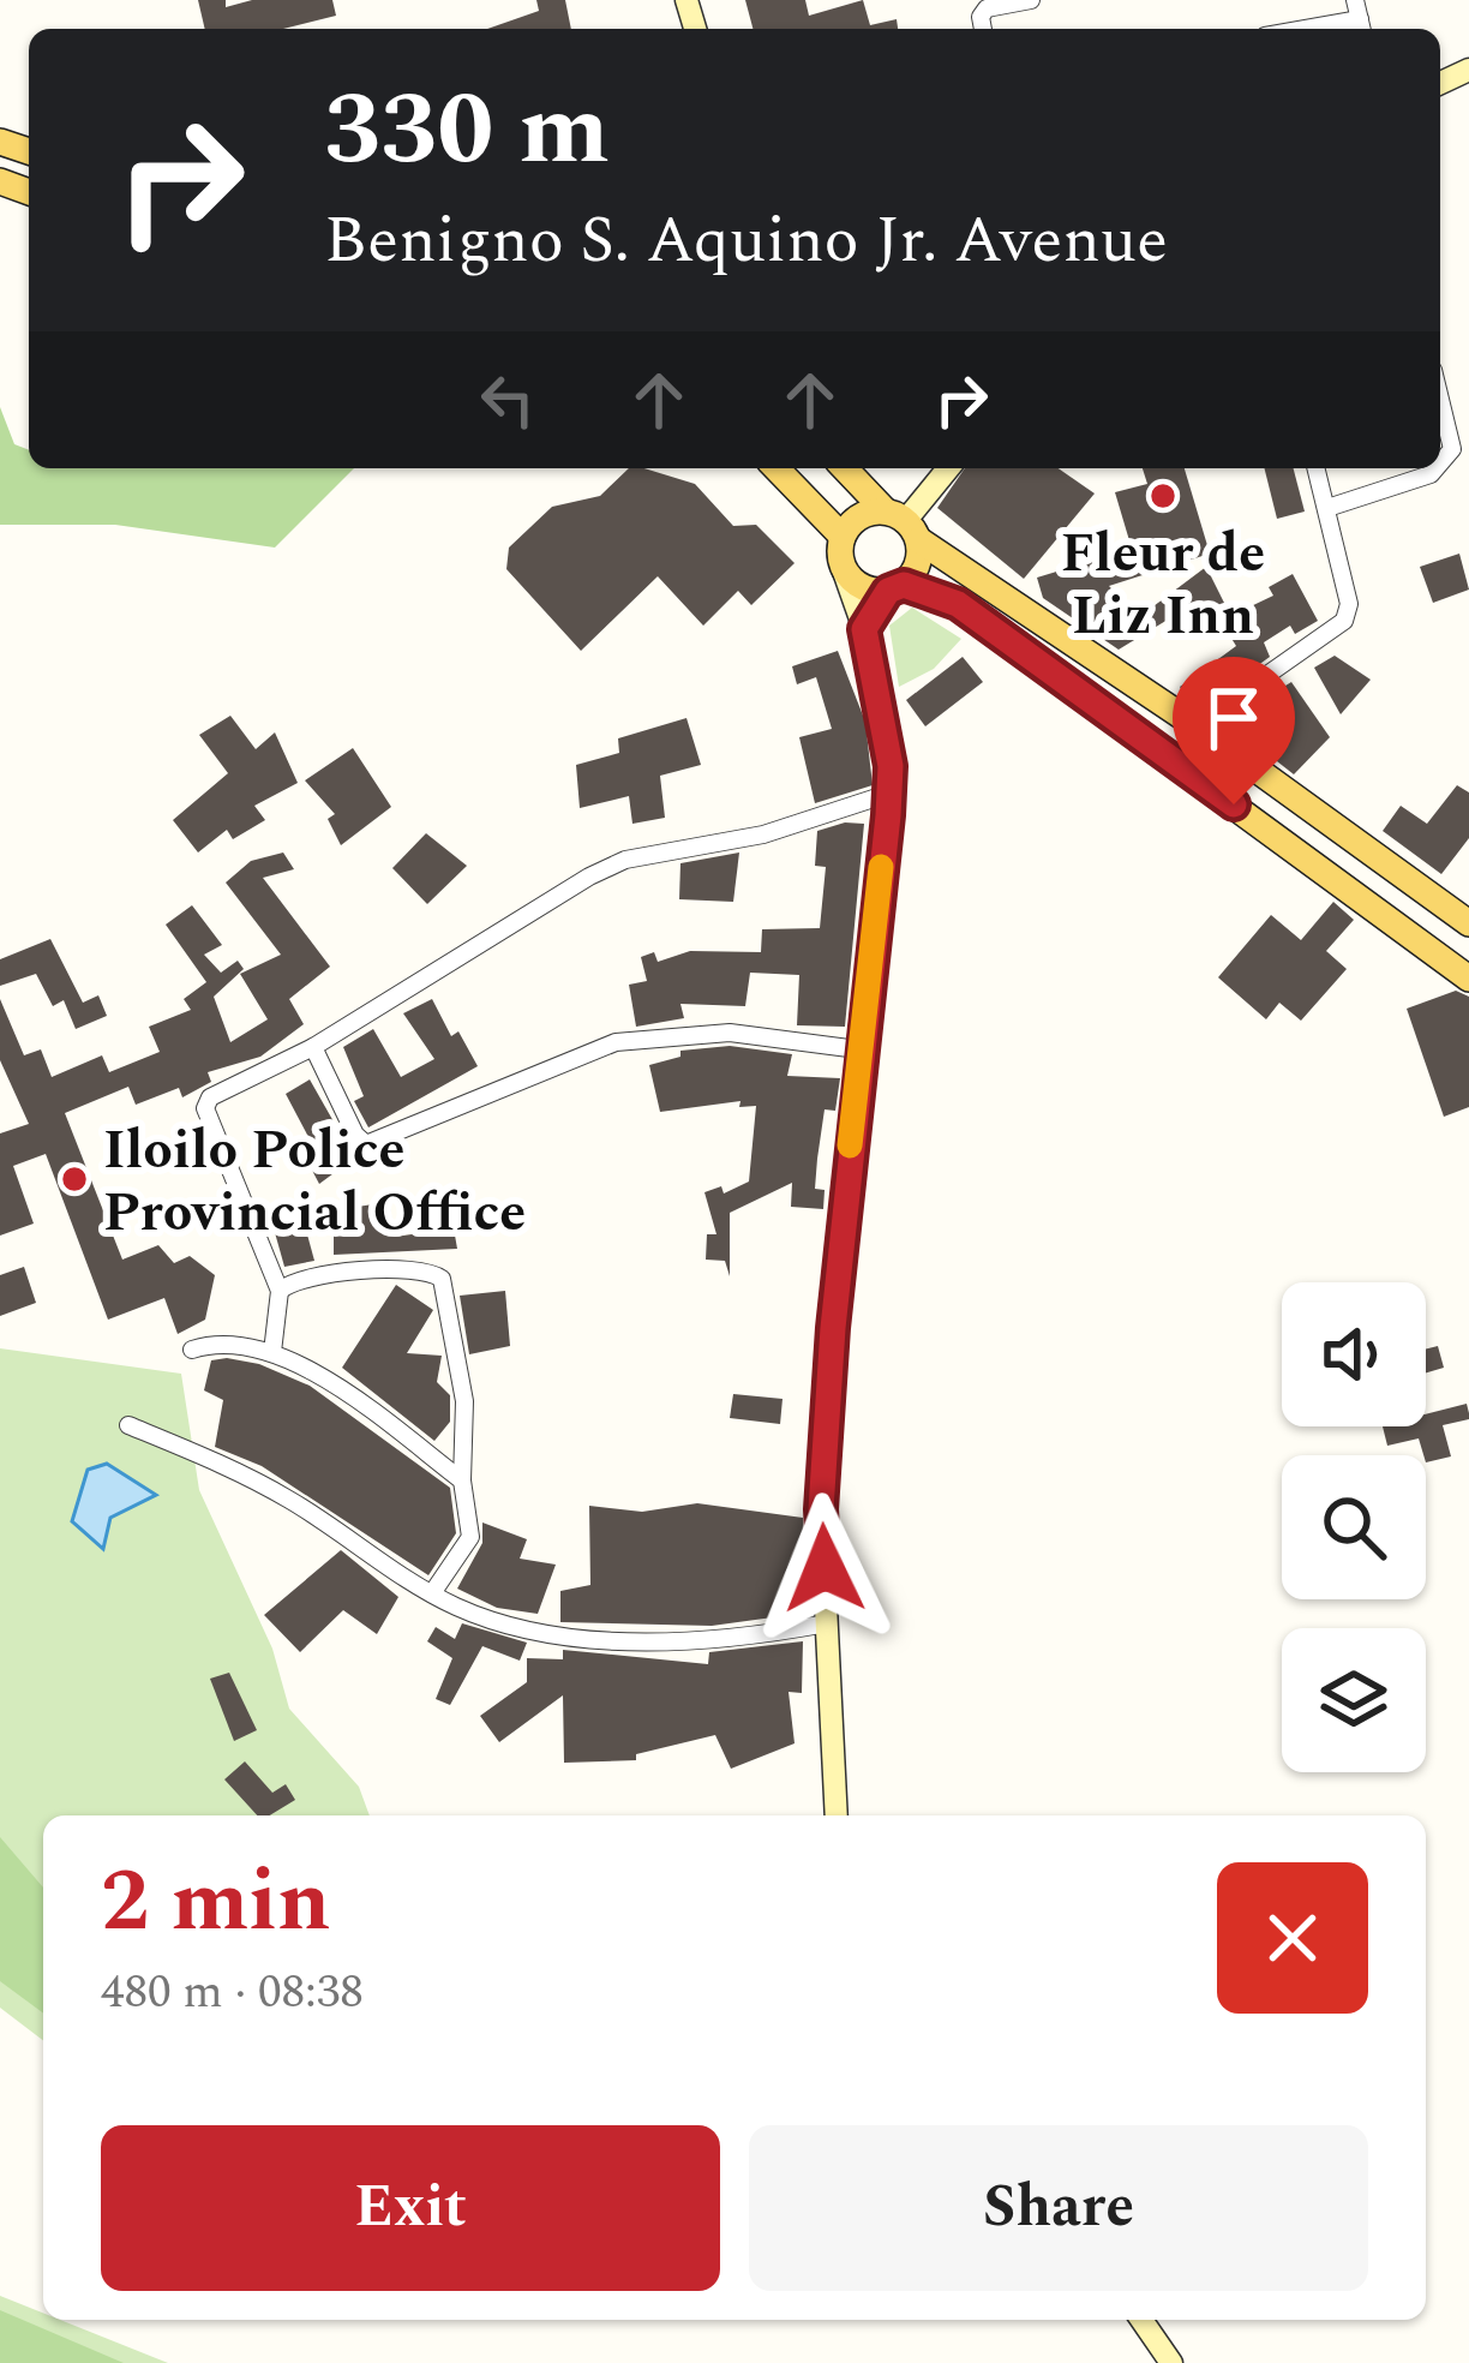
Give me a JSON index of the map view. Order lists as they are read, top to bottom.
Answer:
{
  "places": ["Fleur de Liz Inn", "Iloilo Police Provincial Office"],
  "page": {
    "turn": ["330 m", "Benigno S. Aquino Jr. Avenue"],
    "heading": ["2 min", "480 m · 08:38"],
    "buttons": ["Exit", "Share"]
  }
}
